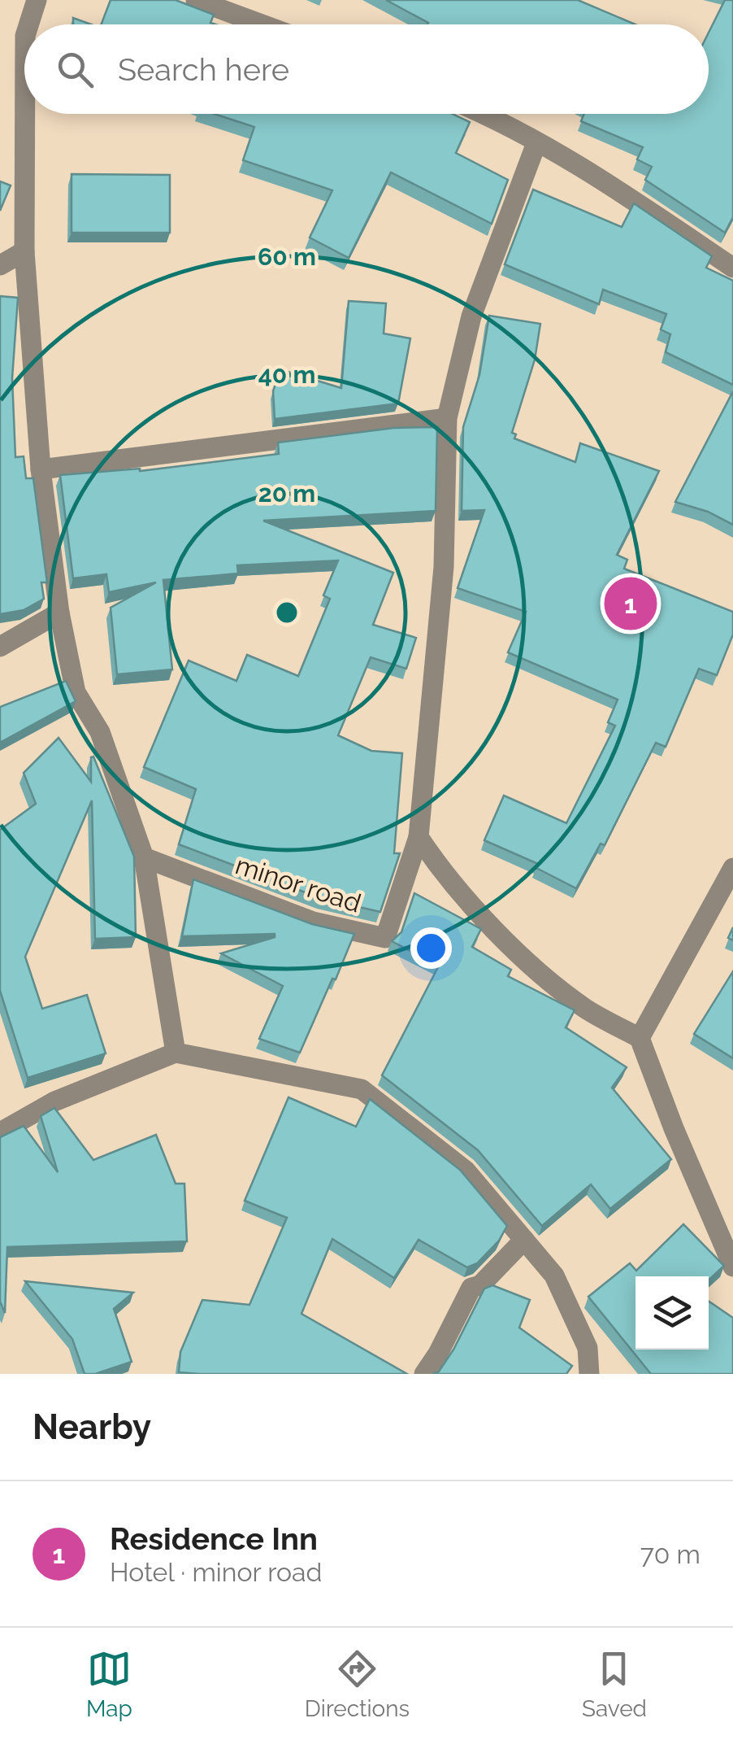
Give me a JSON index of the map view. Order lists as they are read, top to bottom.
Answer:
{
  "streets": {
    "street": ["minor road"]
  },
  "page": {
    "search": "Search here",
    "pins": "1",
    "heading": "Nearby",
    "list": [
      {
        "mark": "1",
        "name": "Residence Inn",
        "note": "Hotel · minor road",
        "value": "70 m"
      }
    ],
    "nav": ["Map", "Directions", "Saved"]
  },
  "rings": ["60 m", "40 m", "20 m"]
}
